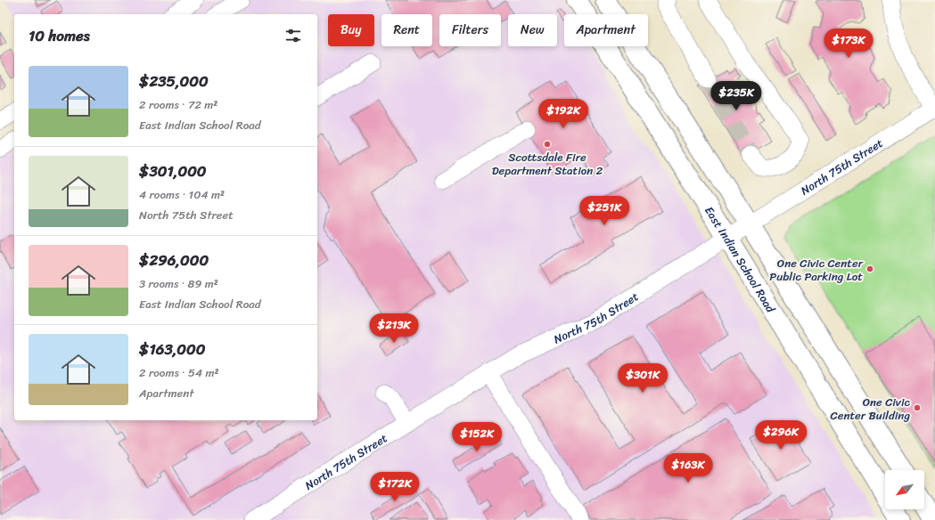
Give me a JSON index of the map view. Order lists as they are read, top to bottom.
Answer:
{
  "streets": {
    "main road": ["East Indian School Road"],
    "street": ["North 75th Street"]
  },
  "crossings": [
    ["North 75th Street", "East Indian School Road"]
  ],
  "places": ["Scottsdale Fire Department Station 2", "One Civic Center Public Parking Lot", "One Civic Center Building"],
  "north": "bottom left",
  "page": {
    "chip": [
      "Buy",
      "Rent",
      "Filters",
      "New",
      "Apartment"
    ],
    "heading": "10 homes",
    "price": [
      "$173K",
      "$235K",
      "$192K",
      "$251K",
      "$213K",
      "$301K",
      "$296K",
      "$152K",
      "$163K",
      "$172K"
    ],
    "list": [
      {
        "name": "$235,000",
        "note": "2 rooms · 72 m² · East Indian School Road"
      },
      {
        "name": "$301,000",
        "note": "4 rooms · 104 m² · North 75th Street"
      },
      {
        "name": "$296,000",
        "note": "3 rooms · 89 m² · East Indian School Road"
      },
      {
        "name": "$163,000",
        "note": "2 rooms · 54 m² · Apartment"
      }
    ]
  }
}
